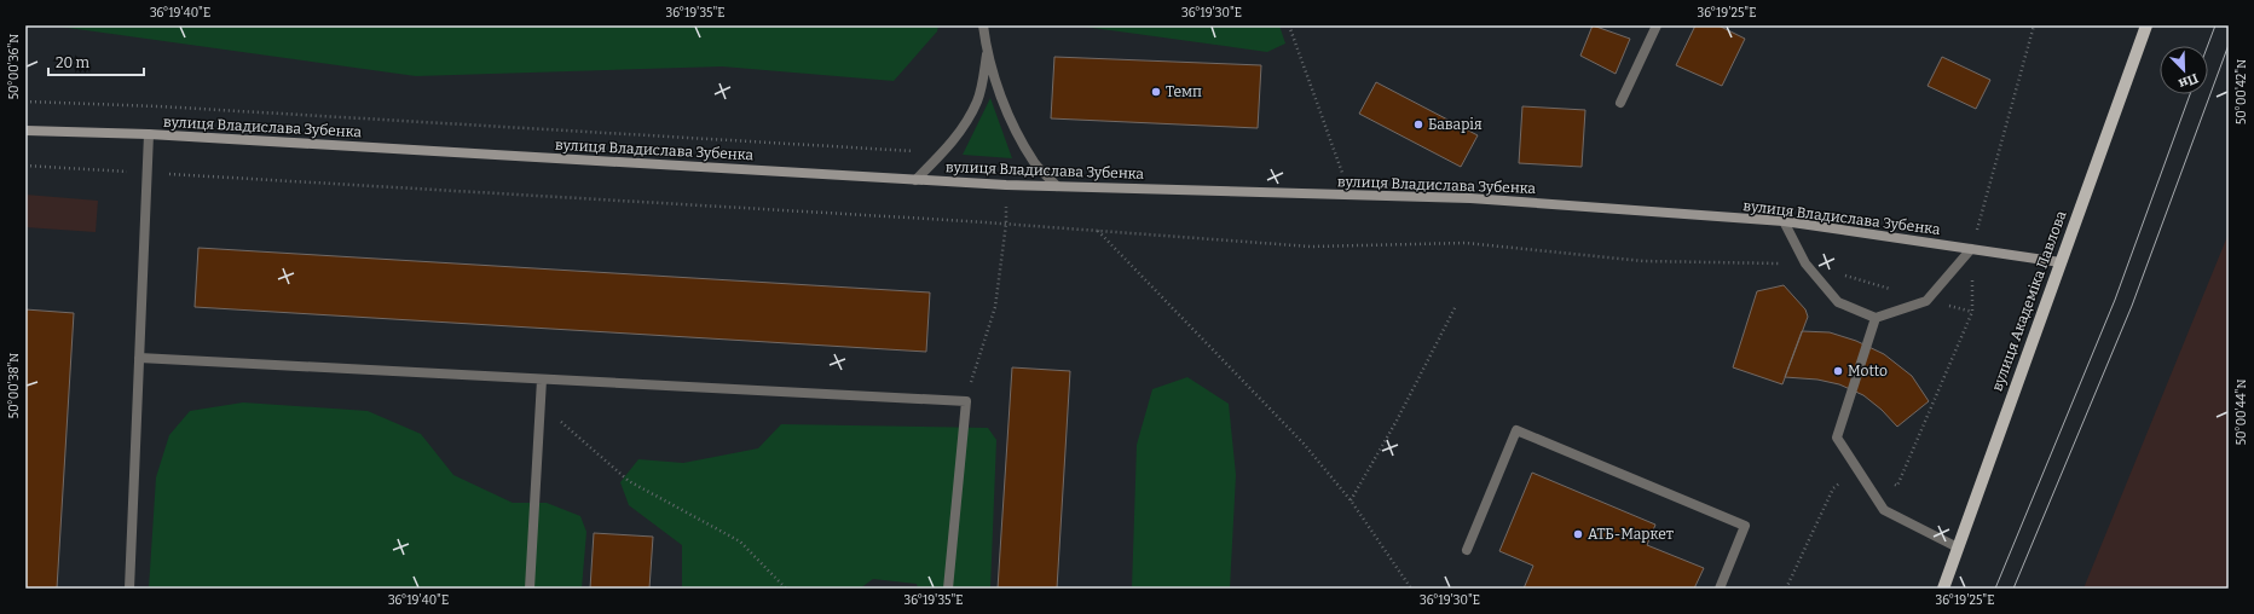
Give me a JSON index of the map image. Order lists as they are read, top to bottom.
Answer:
{
  "streets": {
    "main road": ["вулиця Академіка Павлова"],
    "street": ["вулиця Владислава Зубенка"]
  },
  "crossings": [
    ["вулиця Владислава Зубенка", "вулиця Академіка Павлова"]
  ],
  "places": [
    "Темп",
    "Баварія",
    "Motto",
    "АТБ-Маркет"
  ],
  "scale_bar": "20 m",
  "north": "bottom right",
  "coordinates": [
    "36°19'40\"E",
    "36°19'35\"E",
    "36°19'30\"E",
    "36°19'25\"E",
    "50°00'36\"N",
    "50°00'42\"N",
    "50°00'38\"N",
    "50°00'44\"N"
  ]
}
